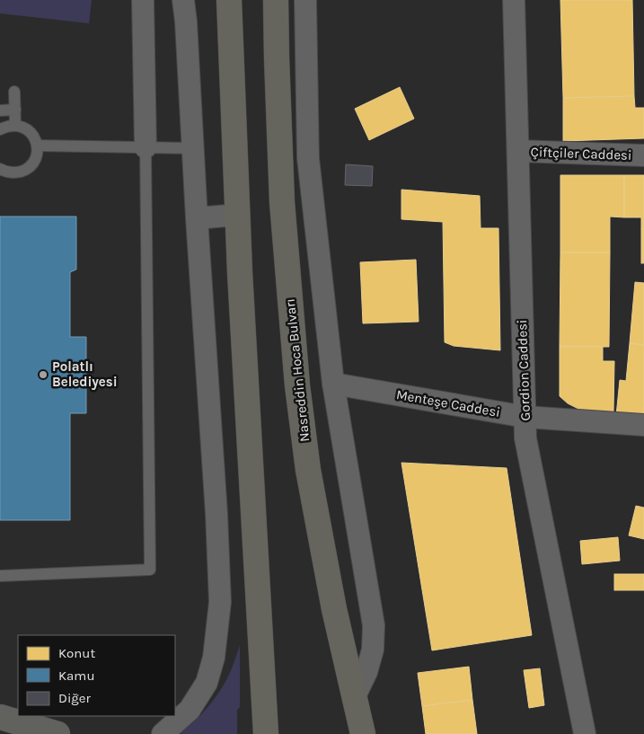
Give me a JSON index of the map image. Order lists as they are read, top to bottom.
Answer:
{
  "streets": {
    "highway": ["Nasreddin Hoca Bulvarı"],
    "street": ["Çiftçiler Caddesi", "Gordion Caddesi", "Menteşe Caddesi"]
  },
  "crossings": [
    ["Çiftçiler Caddesi", "Gordion Caddesi"],
    ["Gordion Caddesi", "Menteşe Caddesi"]
  ],
  "places": ["Polatlı Belediyesi"],
  "legend": ["Konut", "Kamu", "Diğer"]
}
